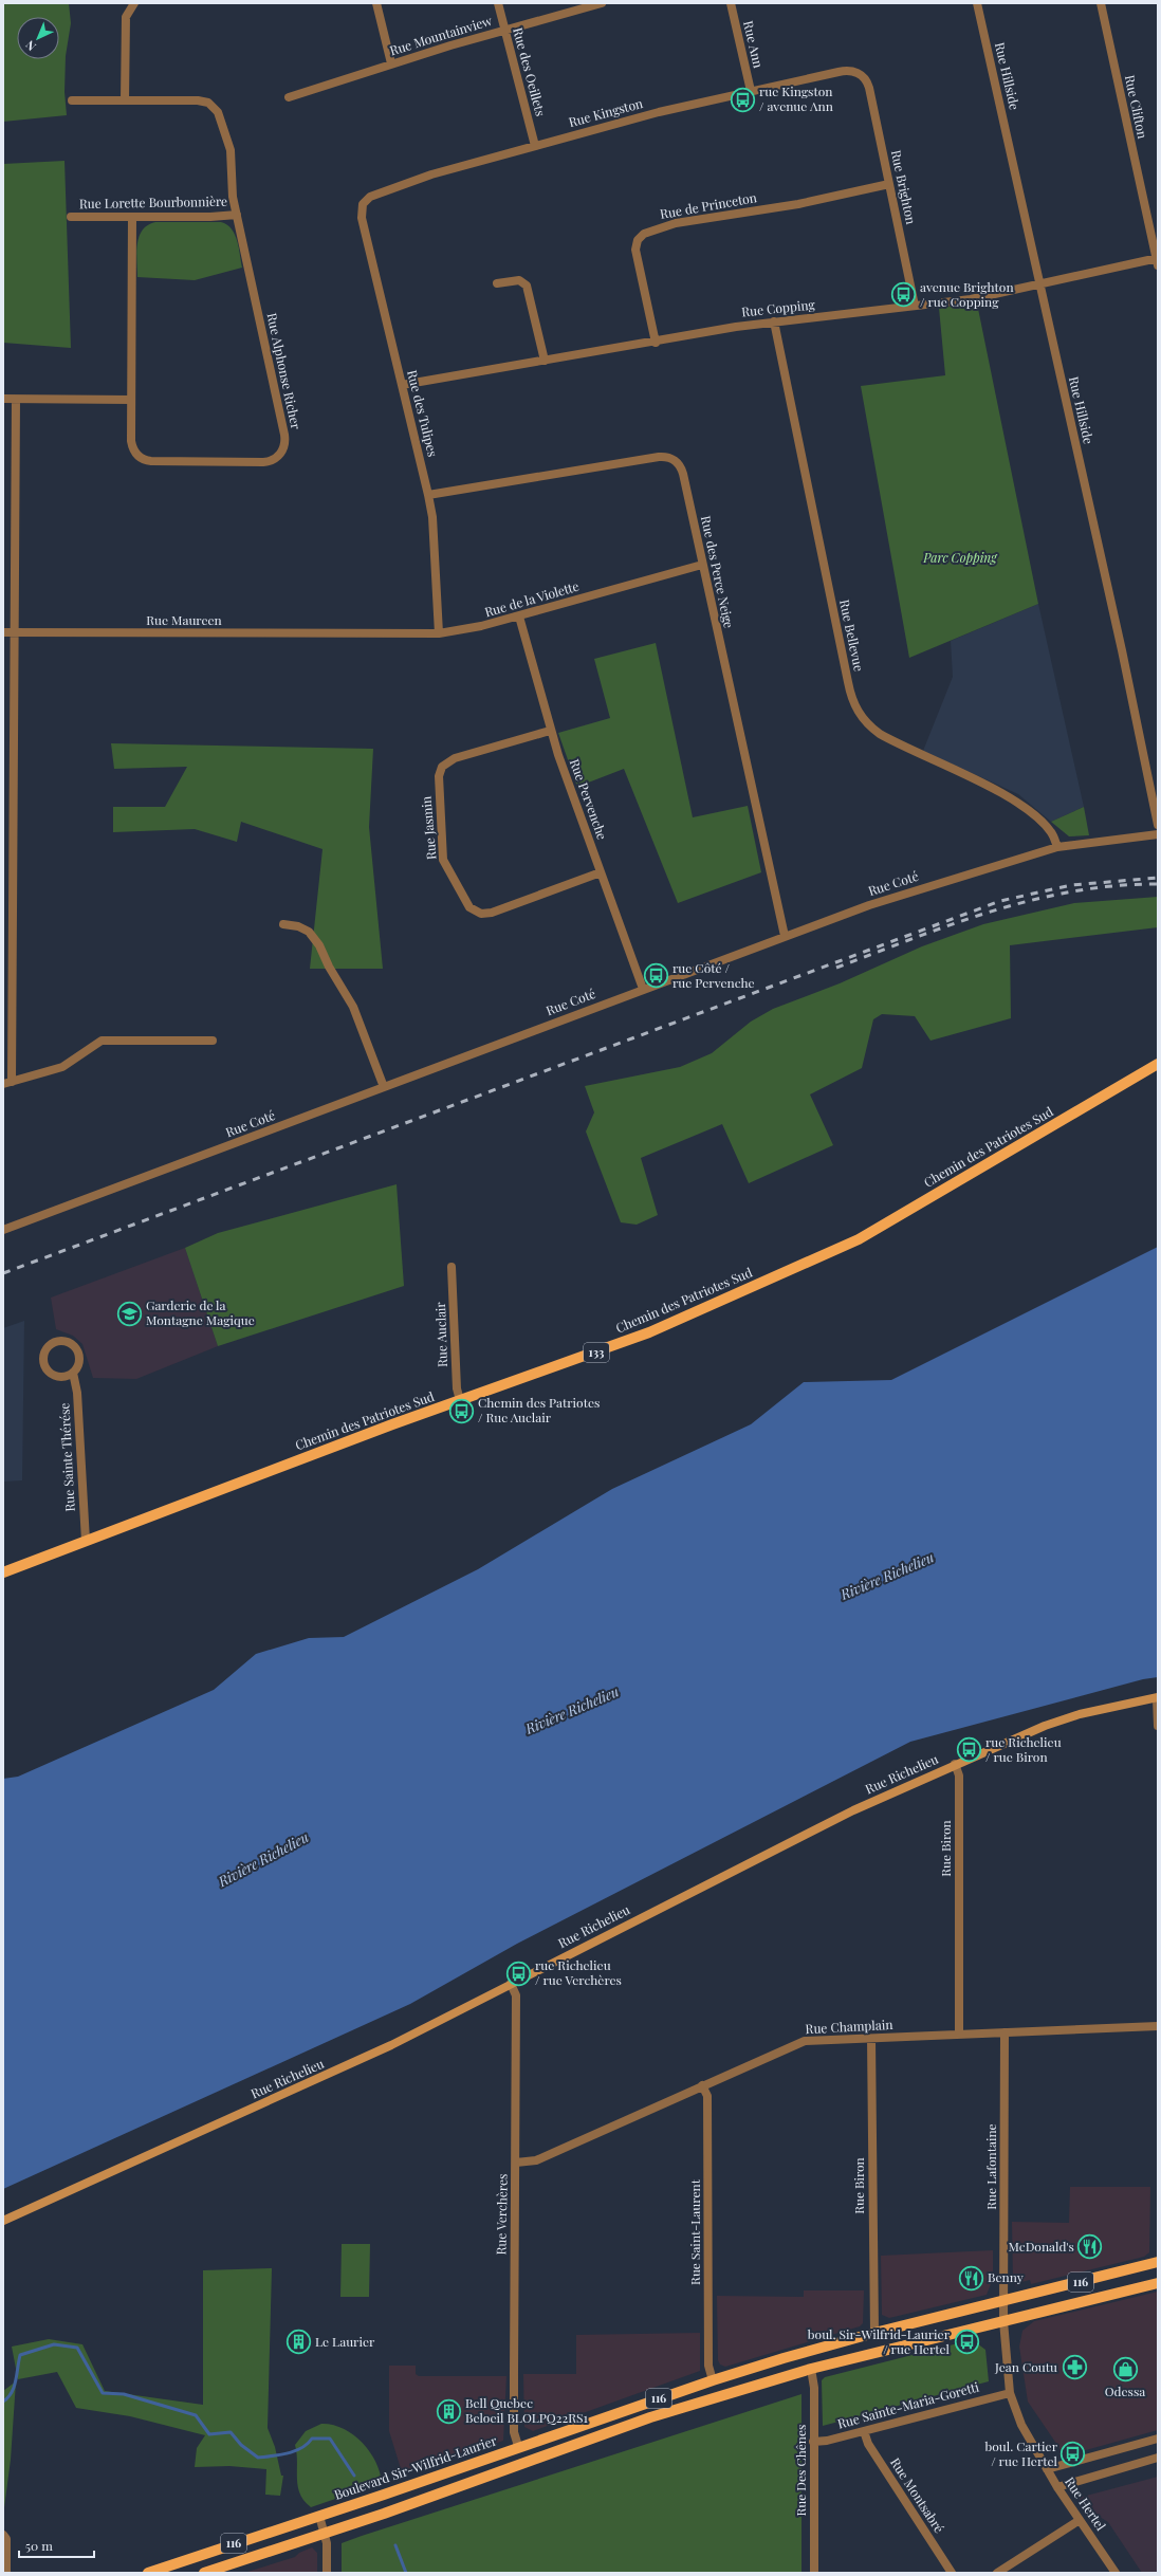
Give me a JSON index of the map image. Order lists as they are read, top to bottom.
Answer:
{
  "streets": {
    "main road": [
      "Chemin des Patriotes Sud",
      "133",
      "Rue Richelieu",
      "116",
      "Boulevard Sir-Wilfrid-Laurier"
    ],
    "street": [
      "Rue Mountainview",
      "Rue Ann",
      "Rue des Oeillets",
      "Rue Hillside",
      "Rue Clifton",
      "Rue Kingston",
      "Rue Brighton",
      "Rue Lorette Bourbonnière",
      "Rue de Princeton",
      "Rue Copping",
      "Rue Alphonse Richer",
      "Rue des Tulipes",
      "Rue des Perce Neige",
      "Rue de la Violette",
      "Rue Maureen",
      "Rue Bellevue",
      "Rue Pervenche",
      "Rue Jasmin",
      "Rue Coté",
      "Rue Auclair",
      "Rue Sainte Thérése",
      "Rue Biron",
      "Rue Champlain",
      "Rue Lafontaine",
      "Rue Verchères",
      "Rue Saint-Laurent",
      "Rue Sainte-Maria-Goretti",
      "Rue Des Chênes",
      "Rue Montsabré",
      "Rue Hertel"
    ]
  },
  "crossings": [
    ["Rue Mountainview", "Rue des Oeillets"],
    ["Rue Ann", "Rue Kingston"],
    ["Rue des Oeillets", "Rue Kingston"],
    ["Rue Hillside", "Rue Copping"],
    ["Rue Clifton", "Rue Copping"],
    ["Rue Kingston", "Rue Brighton"],
    ["Rue Kingston", "Rue des Tulipes"],
    ["Rue Brighton", "Rue de Princeton"],
    ["Rue Brighton", "Rue Copping"],
    ["Rue Lorette Bourbonnière", "Rue Alphonse Richer"],
    ["Rue de Princeton", "Rue Copping"],
    ["Rue Copping", "Rue des Tulipes"],
    ["Rue Copping", "Rue Bellevue"],
    ["Rue des Tulipes", "Rue des Perce Neige"],
    ["Rue des Tulipes", "Rue de la Violette"],
    ["Rue des Perce Neige", "Rue de la Violette"],
    ["Rue des Perce Neige", "Rue Coté"],
    ["Rue de la Violette", "Rue Maureen"],
    ["Rue de la Violette", "Rue Pervenche"],
    ["Rue Bellevue", "Rue Coté"],
    ["Rue Pervenche", "Rue Jasmin"],
    ["Rue Pervenche", "Rue Coté"],
    ["Chemin des Patriotes Sud", "Rue Auclair"],
    ["Chemin des Patriotes Sud", "Rue Sainte Thérése"],
    ["Rue Richelieu", "Rue Biron"],
    ["Rue Richelieu", "Rue Verchères"],
    ["Rue Biron", "Rue Champlain"],
    ["Rue Biron", "Boulevard Sir-Wilfrid-Laurier"],
    ["Rue Champlain", "Rue Lafontaine"],
    ["Rue Champlain", "Rue Verchères"],
    ["Rue Champlain", "Rue Saint-Laurent"],
    ["Rue Lafontaine", "Boulevard Sir-Wilfrid-Laurier"],
    ["Rue Lafontaine", "Rue Hertel"],
    ["Rue Verchères", "Boulevard Sir-Wilfrid-Laurier"],
    ["Rue Saint-Laurent", "Boulevard Sir-Wilfrid-Laurier"],
    ["116", "Rue Des Chênes"],
    ["116", "Rue Hertel"],
    ["Rue Sainte-Maria-Goretti", "Rue Des Chênes"],
    ["Rue Sainte-Maria-Goretti", "Rue Montsabré"],
    ["Rue Sainte-Maria-Goretti", "Rue Hertel"],
    ["Boulevard Sir-Wilfrid-Laurier", "Rue Hertel"]
  ],
  "water": ["Rivière Richelieu"],
  "parks": ["Parc Copping"],
  "places": {
    "bus stop": [
      "rue Kingston / avenue Ann",
      "avenue Brighton / rue Copping",
      "rue Côté / rue Pervenche",
      "Chemin des Patriotes / Rue Auclair",
      "rue Richelieu / rue Biron",
      "rue Richelieu / rue Verchères",
      "boul. Sir-Wilfrid-Laurier / rue Hertel",
      "boul. Cartier / rue Hertel"
    ],
    "school or university": ["Garderie de la Montagne Magique"],
    "restaurant": ["McDonald's", "Benny"],
    "building": ["Le Laurier", "Bell Quebec Beloeil BLOLPQ22RS1"],
    "pharmacy": ["Jean Coutu"],
    "shop": ["Odessa"]
  },
  "scale_bar": "50 m",
  "north": "bottom left"
}
